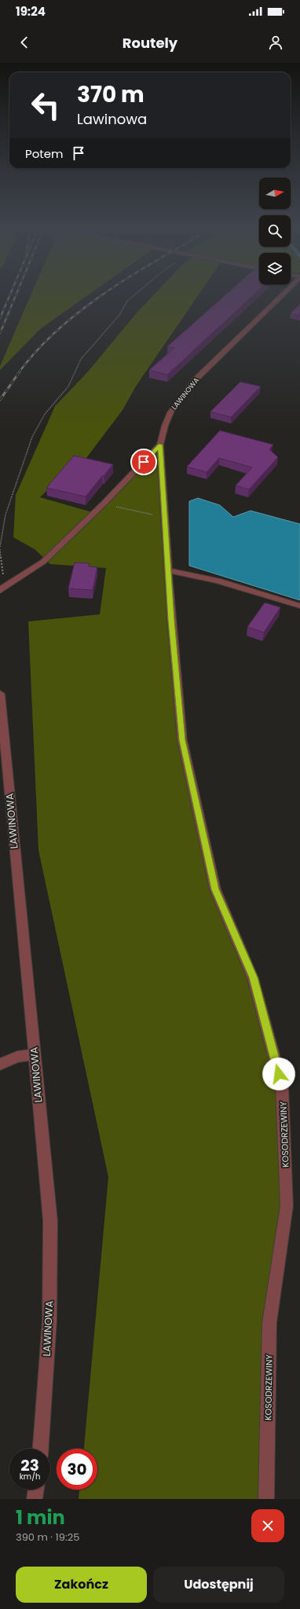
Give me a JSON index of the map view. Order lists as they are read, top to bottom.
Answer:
{
  "streets": {
    "street": ["LAWINOWA", "KOSODRZEWINY"]
  },
  "crossings": [
    ["LAWINOWA", "KOSODRZEWINY"]
  ],
  "north": "right",
  "page": {
    "status": "19:24",
    "header": "Routely",
    "turn": ["370 m", "Lawinowa"],
    "then": "Potem",
    "speed": "23 km/h",
    "limit": "30",
    "heading": ["1 min", "390 m · 19:25"],
    "buttons": ["Zakończ", "Udostępnij"]
  }
}
